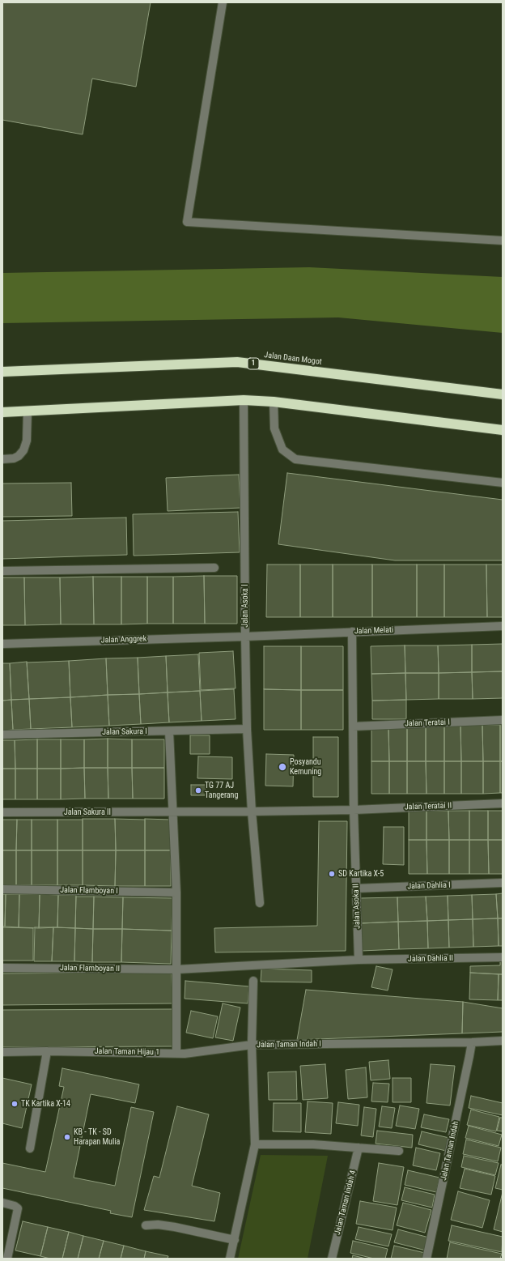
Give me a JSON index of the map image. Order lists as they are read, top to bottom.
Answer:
{
  "streets": {
    "highway": ["Jalan Daan Mogot", "1"],
    "street": [
      "Jalan Asoka I",
      "Jalan Melati",
      "Jalan Anggrek",
      "Jalan Teratai I",
      "Jalan Sakura I",
      "Jalan Teratai II",
      "Jalan Sakura II",
      "Jalan Dahlia I",
      "Jalan Flamboyan I",
      "Jalan Asoka II",
      "Jalan Dahlia II",
      "Jalan Flamboyan II",
      "Jalan Taman Indah I",
      "Jalan Taman Hijau 1",
      "Jalan Taman Indah",
      "Jalan Taman Indah 4"
    ]
  },
  "crossings": [
    ["Jalan Asoka I", "Jalan Melati"],
    ["Jalan Asoka I", "Jalan Anggrek"],
    ["Jalan Asoka I", "Jalan Sakura I"],
    ["Jalan Melati", "Jalan Anggrek"],
    ["Jalan Melati", "Jalan Asoka II"],
    ["Jalan Teratai I", "Jalan Asoka II"],
    ["Jalan Teratai II", "Jalan Asoka II"],
    ["Jalan Dahlia I", "Jalan Asoka II"],
    ["Jalan Asoka II", "Jalan Dahlia II"],
    ["Jalan Taman Indah I", "Jalan Taman Hijau 1"],
    ["Jalan Taman Indah I", "Jalan Taman Indah"]
  ],
  "places": [
    "Posyandu Kemuning",
    "TG 77 AJ Tangerang",
    "SD Kartika X-5",
    "TK Kartika X-14",
    "KB - TK - SD Harapan Mulia"
  ]
}
